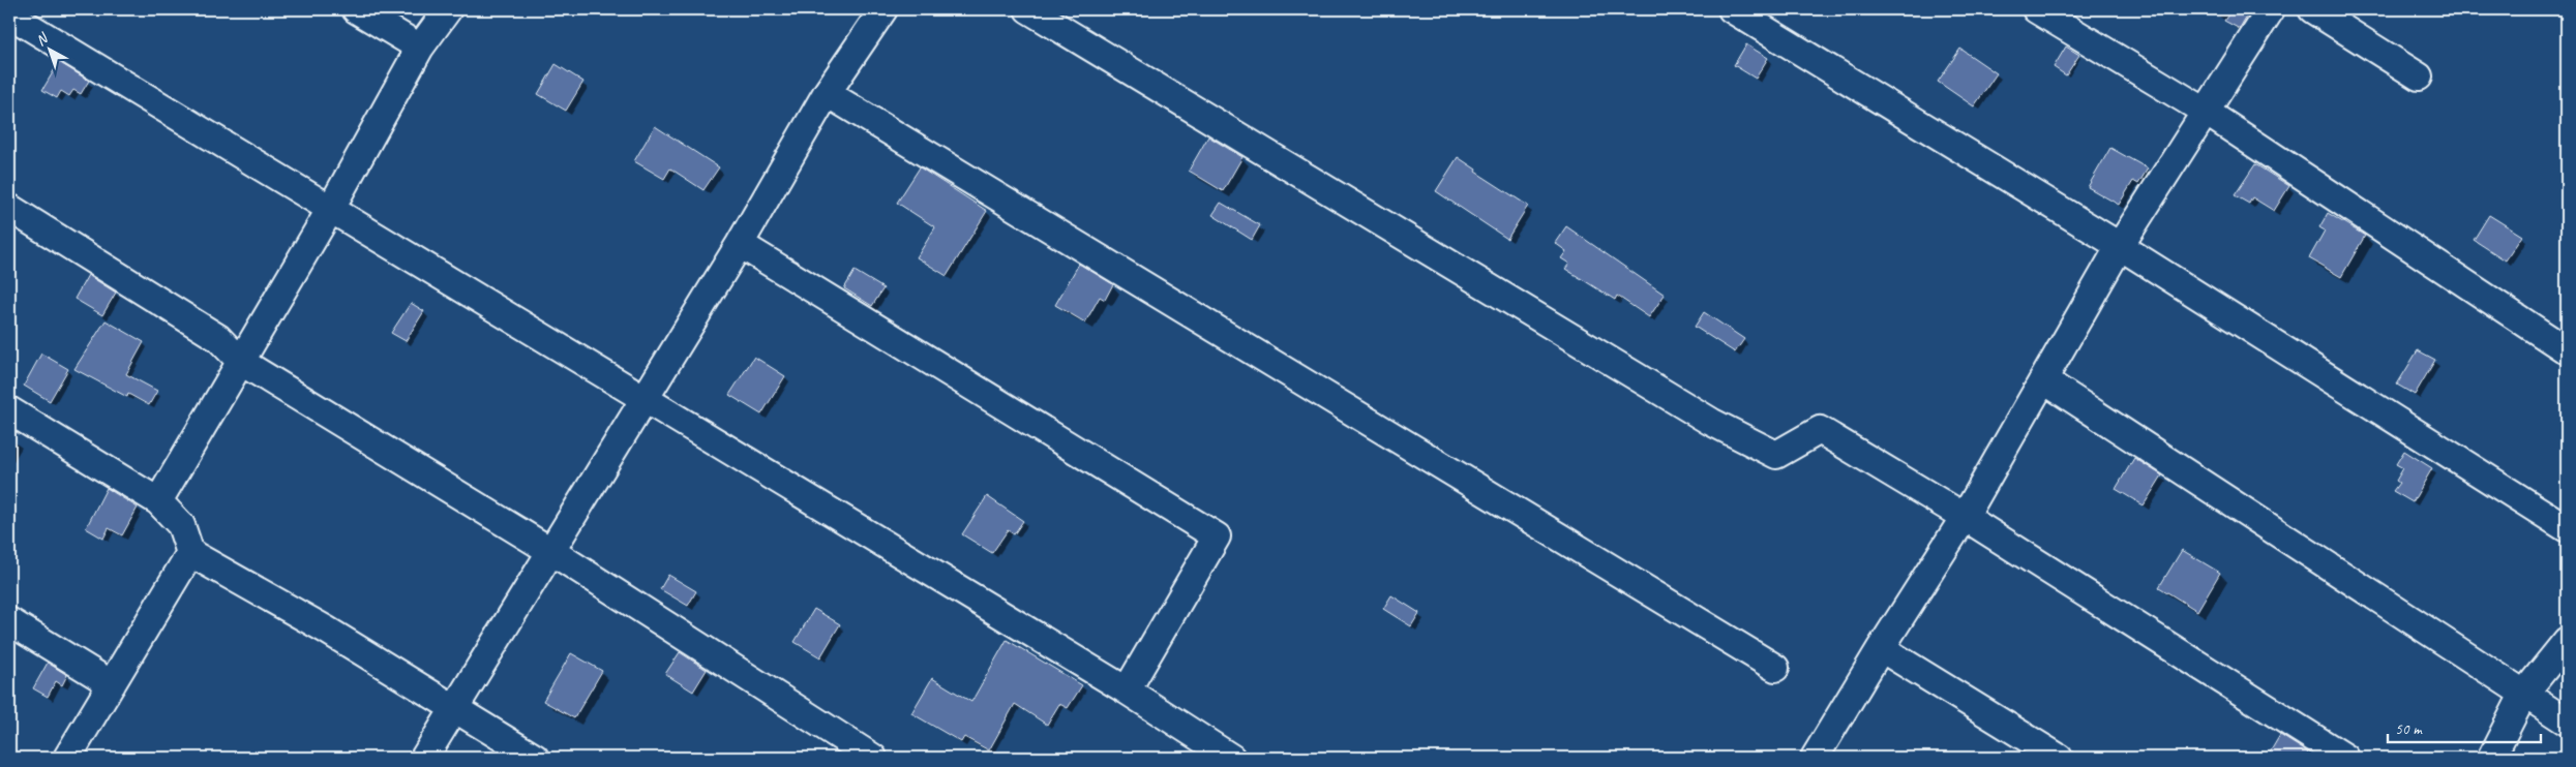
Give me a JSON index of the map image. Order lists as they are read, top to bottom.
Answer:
{
  "scale_bar": "50 m",
  "north": "top left"
}
